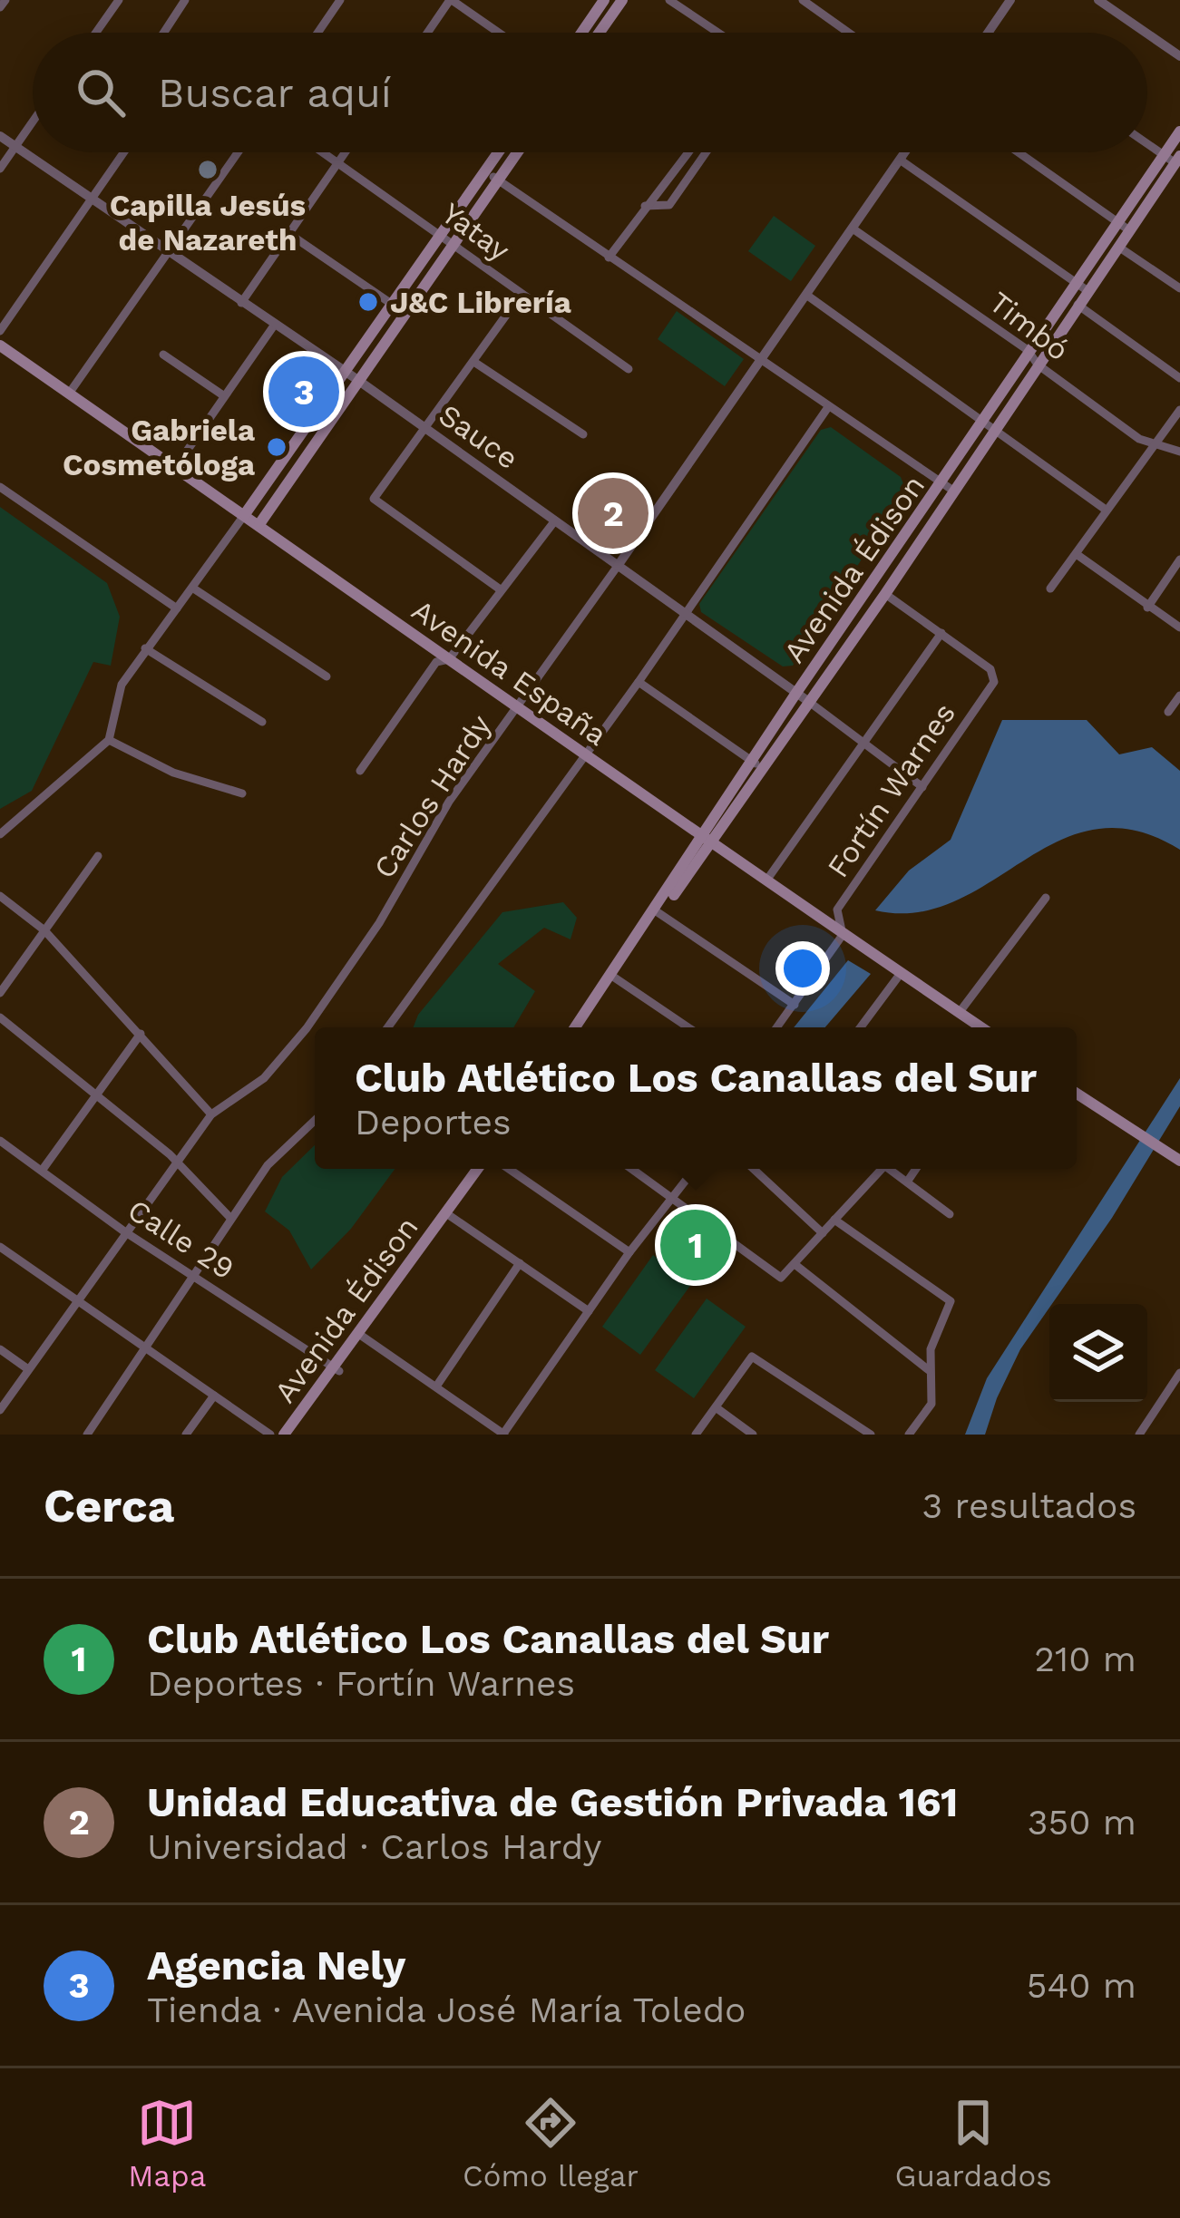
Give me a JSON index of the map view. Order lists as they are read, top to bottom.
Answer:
{
  "streets": {
    "main road": ["Avenida Édison", "Avenida España"],
    "street": [
      "Yatay",
      "Timbó",
      "Sauce",
      "Fortín Warnes",
      "Carlos Hardy",
      "Calle 29"
    ]
  },
  "crossings": [
    ["Timbó", "Avenida Édison"],
    ["Timbó", "Carlos Hardy"],
    ["Sauce", "Avenida Édison"],
    ["Sauce", "Fortín Warnes"],
    ["Sauce", "Carlos Hardy"],
    ["Avenida Édison", "Avenida España"],
    ["Avenida Édison", "Calle 29"],
    ["Avenida España", "Fortín Warnes"],
    ["Avenida España", "Carlos Hardy"],
    ["Carlos Hardy", "Calle 29"]
  ],
  "places": ["Capilla Jesús de Nazareth", "J&C Librería", "Gabriela Cosmetóloga"],
  "page": {
    "search": "Buscar aquí",
    "pins": ["3", "2", "1"],
    "popup": ["Club Atlético Los Canallas del Sur", "Deportes"],
    "heading": ["Cerca", "3 resultados"],
    "list": [
      {
        "mark": "1",
        "name": "Club Atlético Los Canallas del Sur",
        "note": "Deportes · Fortín Warnes",
        "value": "210 m"
      },
      {
        "mark": "2",
        "name": "Unidad Educativa de Gestión Privada 161",
        "note": "Universidad · Carlos Hardy",
        "value": "350 m"
      },
      {
        "mark": "3",
        "name": "Agencia Nely",
        "note": "Tienda · Avenida José María Toledo",
        "value": "540 m"
      }
    ],
    "nav": ["Mapa", "Cómo llegar", "Guardados"]
  }
}
